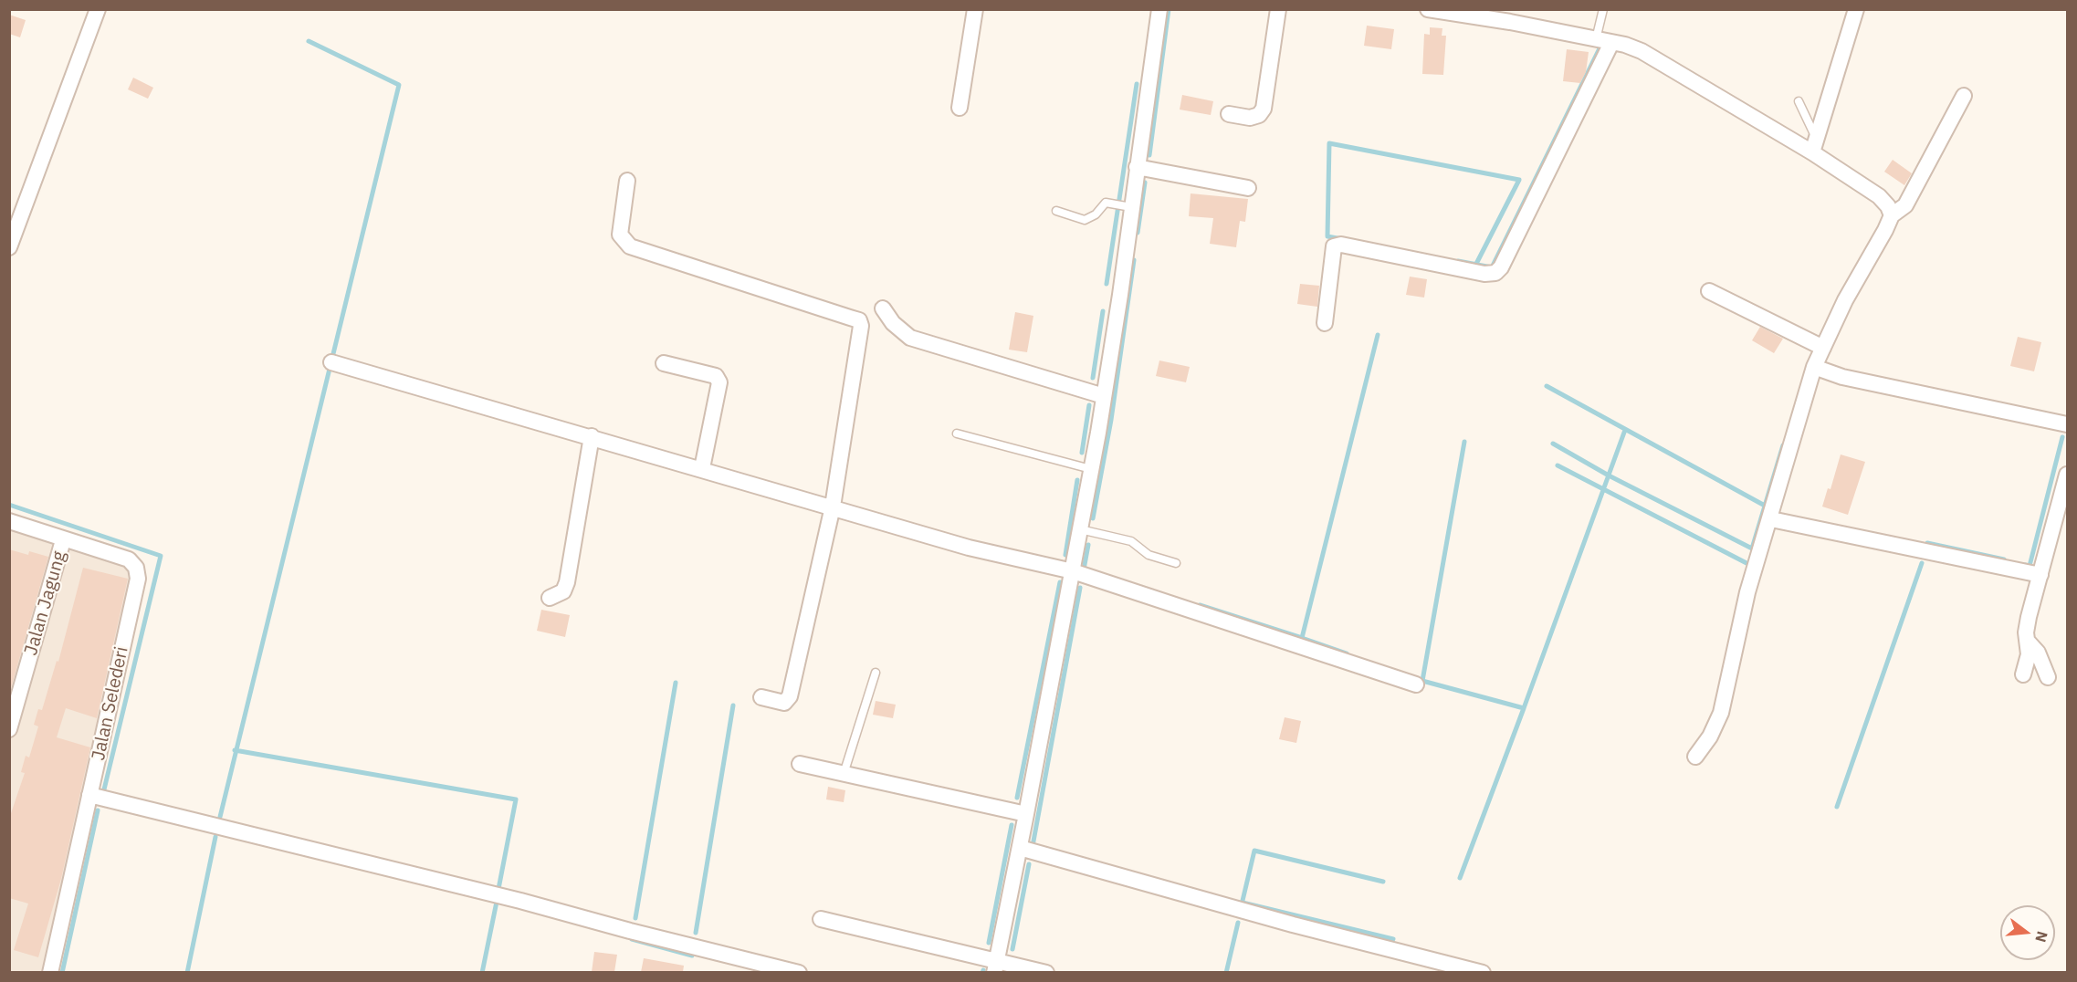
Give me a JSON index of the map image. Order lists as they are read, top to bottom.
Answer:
{
  "streets": {
    "street": ["Jalan Jagung", "Jalan Selederi"]
  },
  "crossings": [
    ["Jalan Jagung", "Jalan Selederi"]
  ],
  "north": "right"
}
